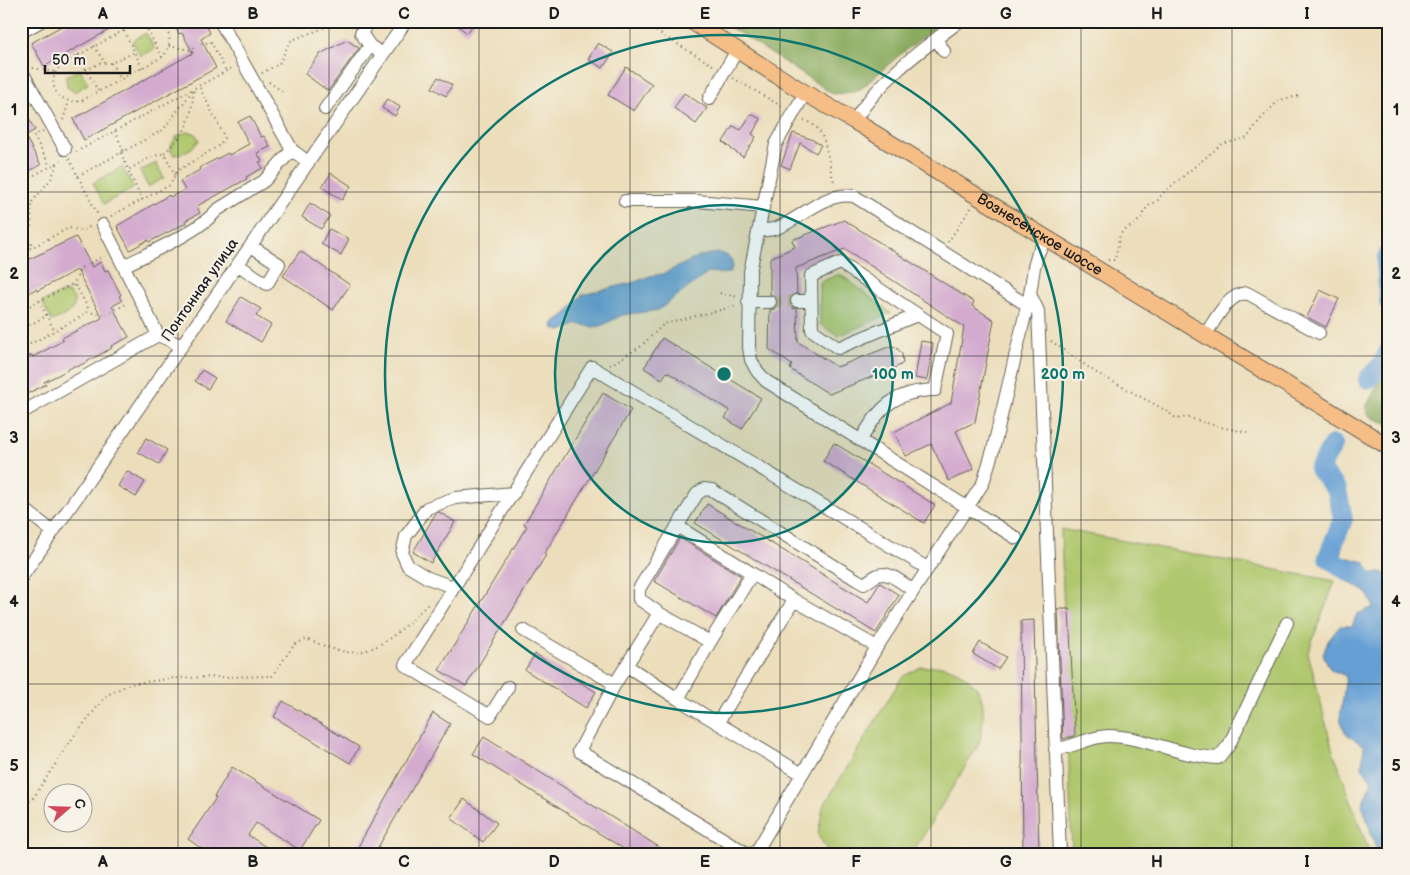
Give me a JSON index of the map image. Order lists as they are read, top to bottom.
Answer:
{
  "streets": {
    "main road": ["Вознесенское шоссе"],
    "street": ["Понтонная улица"]
  },
  "scale_bar": "50 m",
  "north": "right",
  "grid": {
    "columns": [
      "A",
      "B",
      "C",
      "D",
      "E",
      "F",
      "G",
      "H",
      "I"
    ],
    "rows": [
      "1",
      "2",
      "3",
      "4",
      "5"
    ]
  },
  "rings": ["100 m", "200 m"]
}
